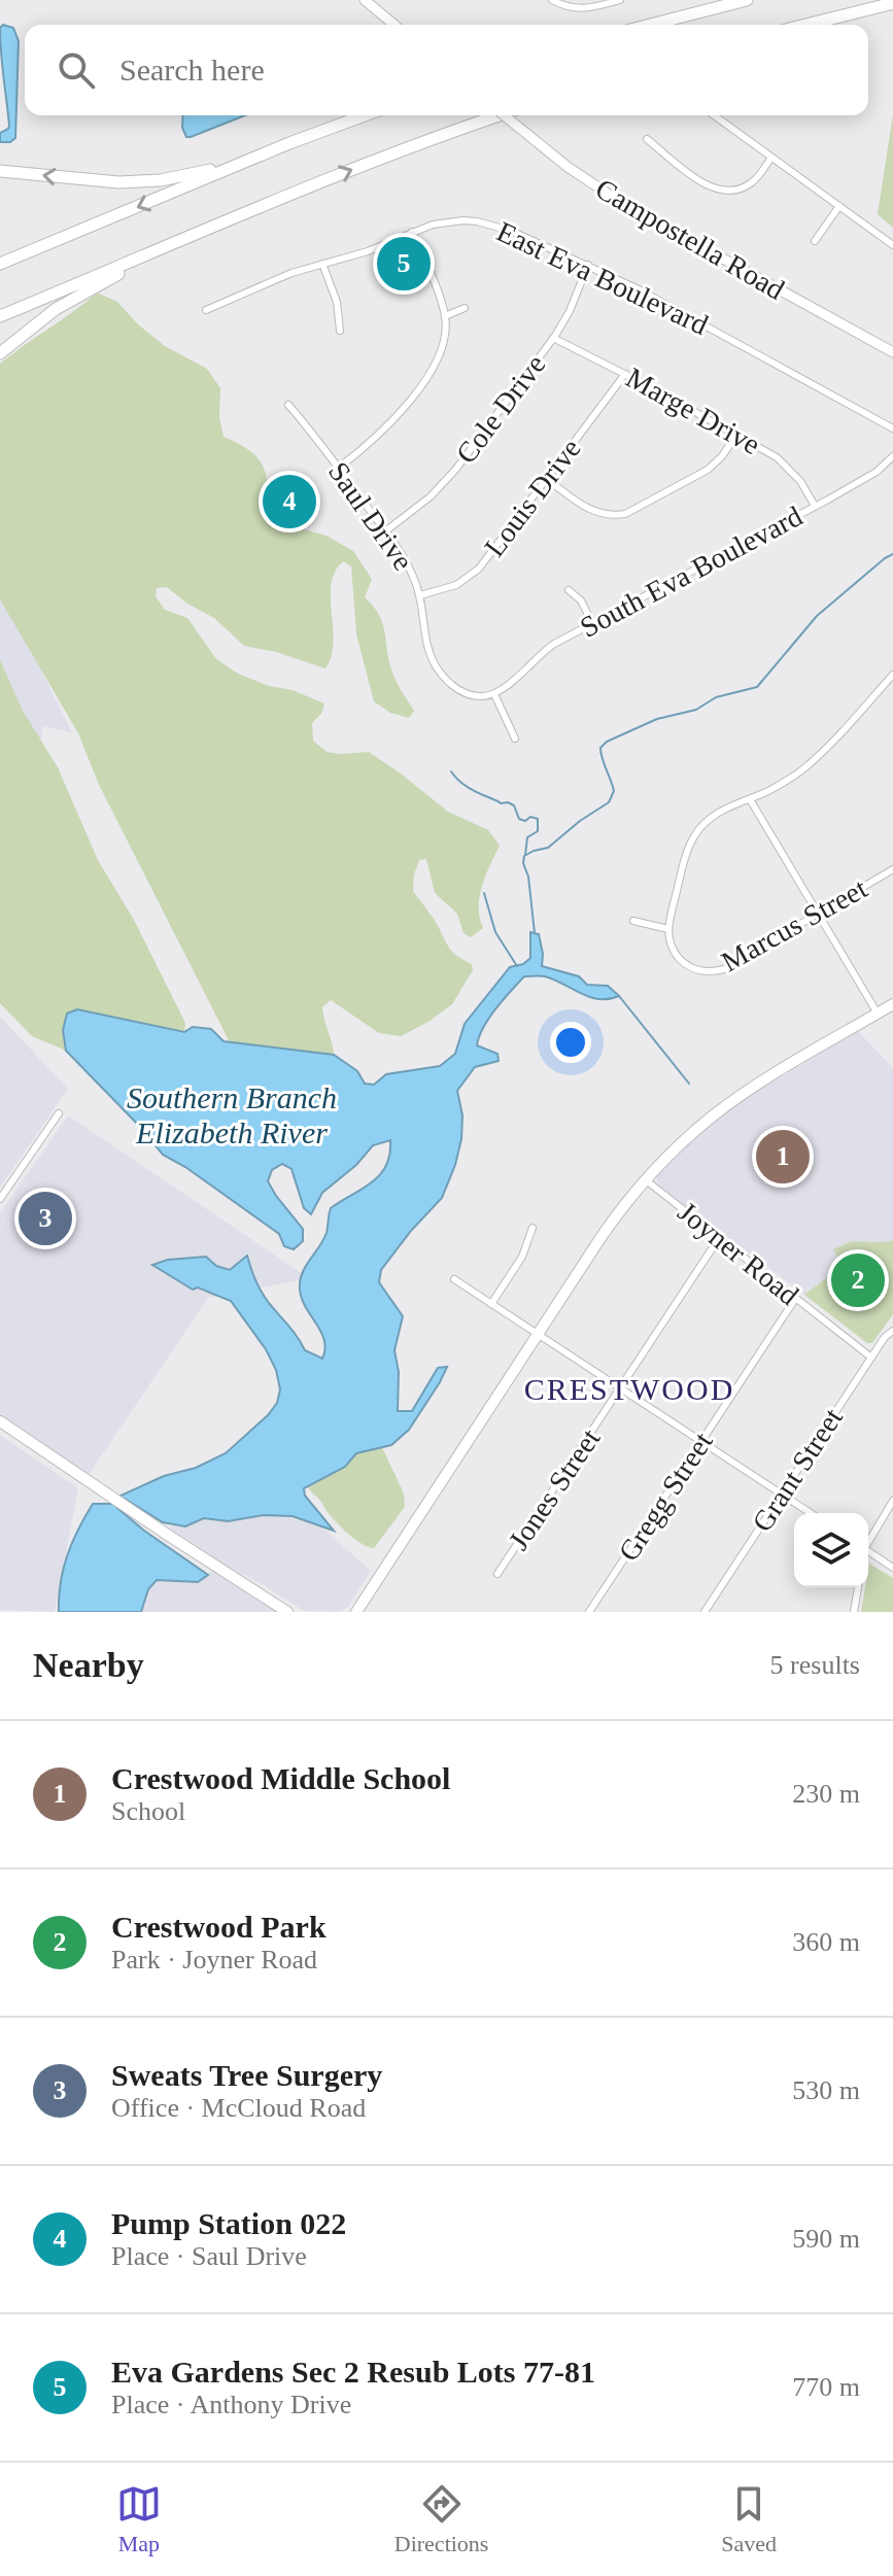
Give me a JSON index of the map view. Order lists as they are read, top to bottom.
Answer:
{
  "streets": {
    "main road": ["Campostella Road"],
    "street": [
      "East Eva Boulevard",
      "Cole Drive",
      "Marge Drive",
      "Louis Drive",
      "Saul Drive",
      "South Eva Boulevard",
      "Marcus Street",
      "Joyner Road",
      "Grant Street",
      "Jones Street",
      "Gregg Street"
    ]
  },
  "crossings": [
    ["East Eva Boulevard", "Cole Drive"],
    ["Cole Drive", "Marge Drive"],
    ["Cole Drive", "Saul Drive"],
    ["Marge Drive", "Louis Drive"],
    ["Marge Drive", "South Eva Boulevard"],
    ["Louis Drive", "Saul Drive"],
    ["Saul Drive", "South Eva Boulevard"],
    ["Joyner Road", "Grant Street"],
    ["Joyner Road", "Jones Street"],
    ["Joyner Road", "Gregg Street"]
  ],
  "districts": ["CRESTWOOD"],
  "water": ["Southern Branch Elizabeth River"],
  "page": {
    "search": "Search here",
    "pins": [
      "5",
      "4",
      "1",
      "3",
      "2"
    ],
    "heading": ["Nearby", "5 results"],
    "list": [
      {
        "mark": "1",
        "name": "Crestwood Middle School",
        "note": "School",
        "value": "230 m"
      },
      {
        "mark": "2",
        "name": "Crestwood Park",
        "note": "Park · Joyner Road",
        "value": "360 m"
      },
      {
        "mark": "3",
        "name": "Sweats Tree Surgery",
        "note": "Office · McCloud Road",
        "value": "530 m"
      },
      {
        "mark": "4",
        "name": "Pump Station 022",
        "note": "Place · Saul Drive",
        "value": "590 m"
      },
      {
        "mark": "5",
        "name": "Eva Gardens Sec 2 Resub Lots 77-81",
        "note": "Place · Anthony Drive",
        "value": "770 m"
      }
    ],
    "nav": ["Map", "Directions", "Saved"]
  }
}
